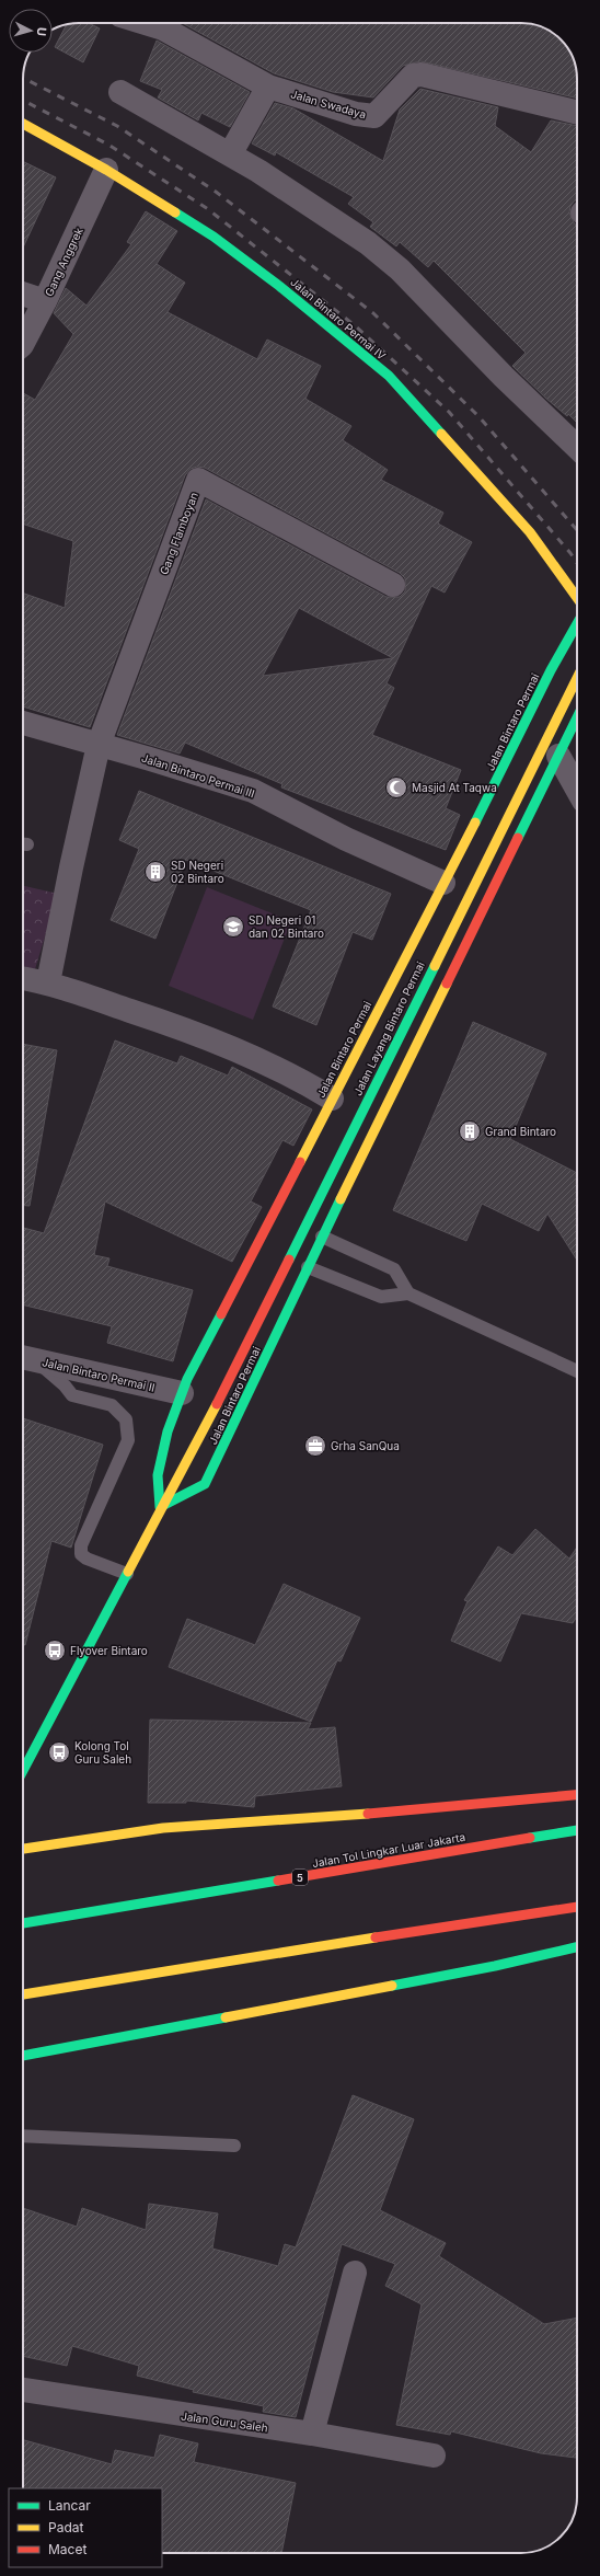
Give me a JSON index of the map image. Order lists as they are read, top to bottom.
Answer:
{
  "streets": {
    "main road": [
      "Jalan Bintaro Permai IV",
      "Jalan Bintaro Permai",
      "Jalan Layang Bintaro Permai",
      "Jalan Tol Lingkar Luar Jakarta",
      "5"
    ],
    "street": [
      "Jalan Swadaya",
      "Gang Anggrek",
      "Gang Flamboyan",
      "Jalan Bintaro Permai III",
      "Jalan Bintaro Permai II",
      "Jalan Guru Saleh"
    ]
  },
  "crossings": [
    ["Gang Anggrek", "Jalan Bintaro Permai IV"],
    ["Gang Flamboyan", "Jalan Bintaro Permai III"],
    ["Jalan Bintaro Permai", "Jalan Bintaro Permai III"],
    ["Jalan Bintaro Permai", "Jalan Layang Bintaro Permai"],
    ["Jalan Bintaro Permai", "Jalan Bintaro Permai II"]
  ],
  "places": {
    "mosque": ["Masjid At Taqwa"],
    "building": ["SD Negeri 02 Bintaro", "Grand Bintaro"],
    "school or university": ["SD Negeri 01 dan 02 Bintaro"],
    "office": ["Grha SanQua"],
    "bus stop": ["Flyover Bintaro", "Kolong Tol Guru Saleh"]
  },
  "legend": ["Lancar", "Padat", "Macet"],
  "north": "right"
}
